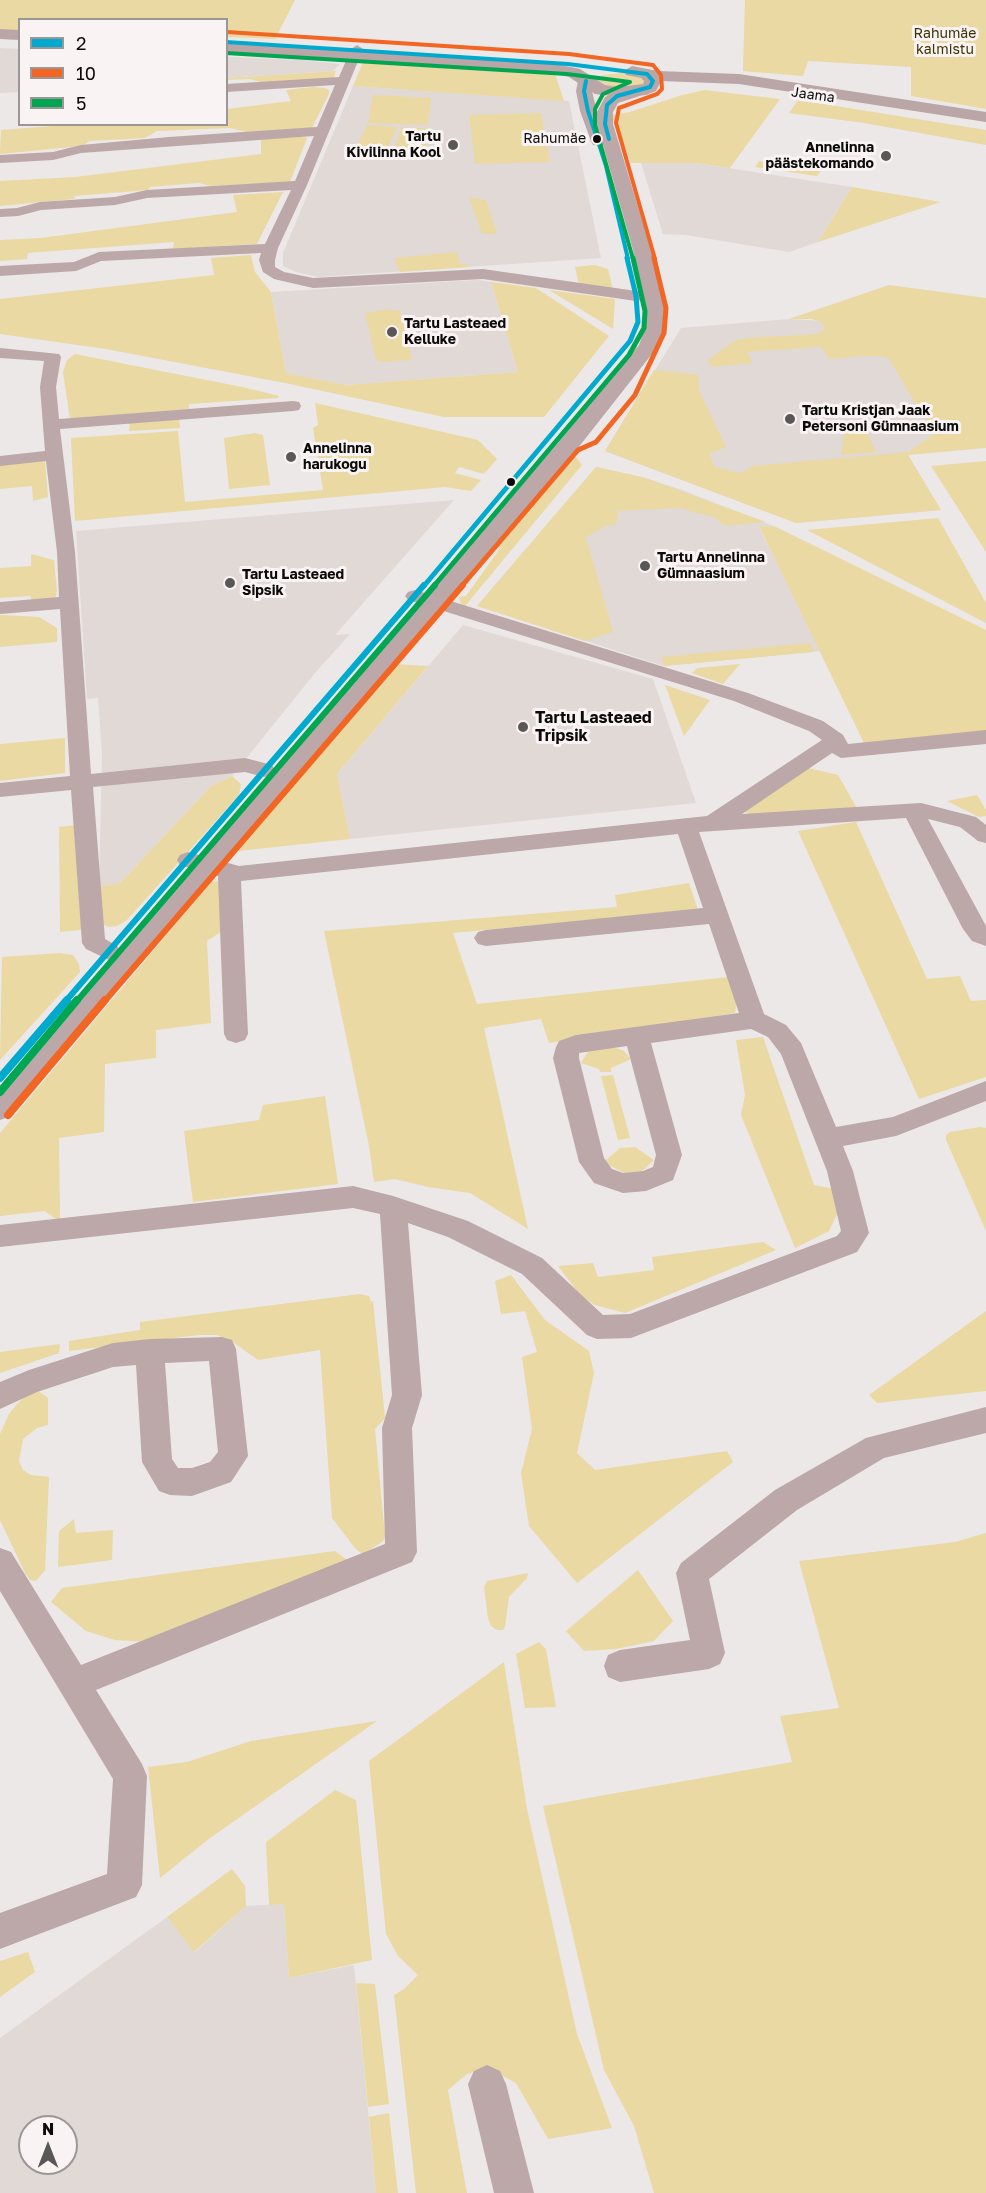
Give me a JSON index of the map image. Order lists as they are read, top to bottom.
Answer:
{
  "streets": {
    "main road": ["Jaama"]
  },
  "parks": ["Rahumäe kalmistu"],
  "places": [
    "Rahumäe",
    "Tartu Kivilinna Kool",
    "Annelinna päästekomando",
    "Tartu Lasteaed Kelluke",
    "Tartu Kristjan Jaak Petersoni Gümnaasium",
    "Annelinna harukogu",
    "Tartu Annelinna Gümnaasium",
    "Tartu Lasteaed Sipsik",
    "Tartu Lasteaed Tripsik"
  ],
  "lines": ["transit line 10", "transit line 2", "transit line 5"],
  "legend": ["2", "10", "5"],
  "north": "top"
}
